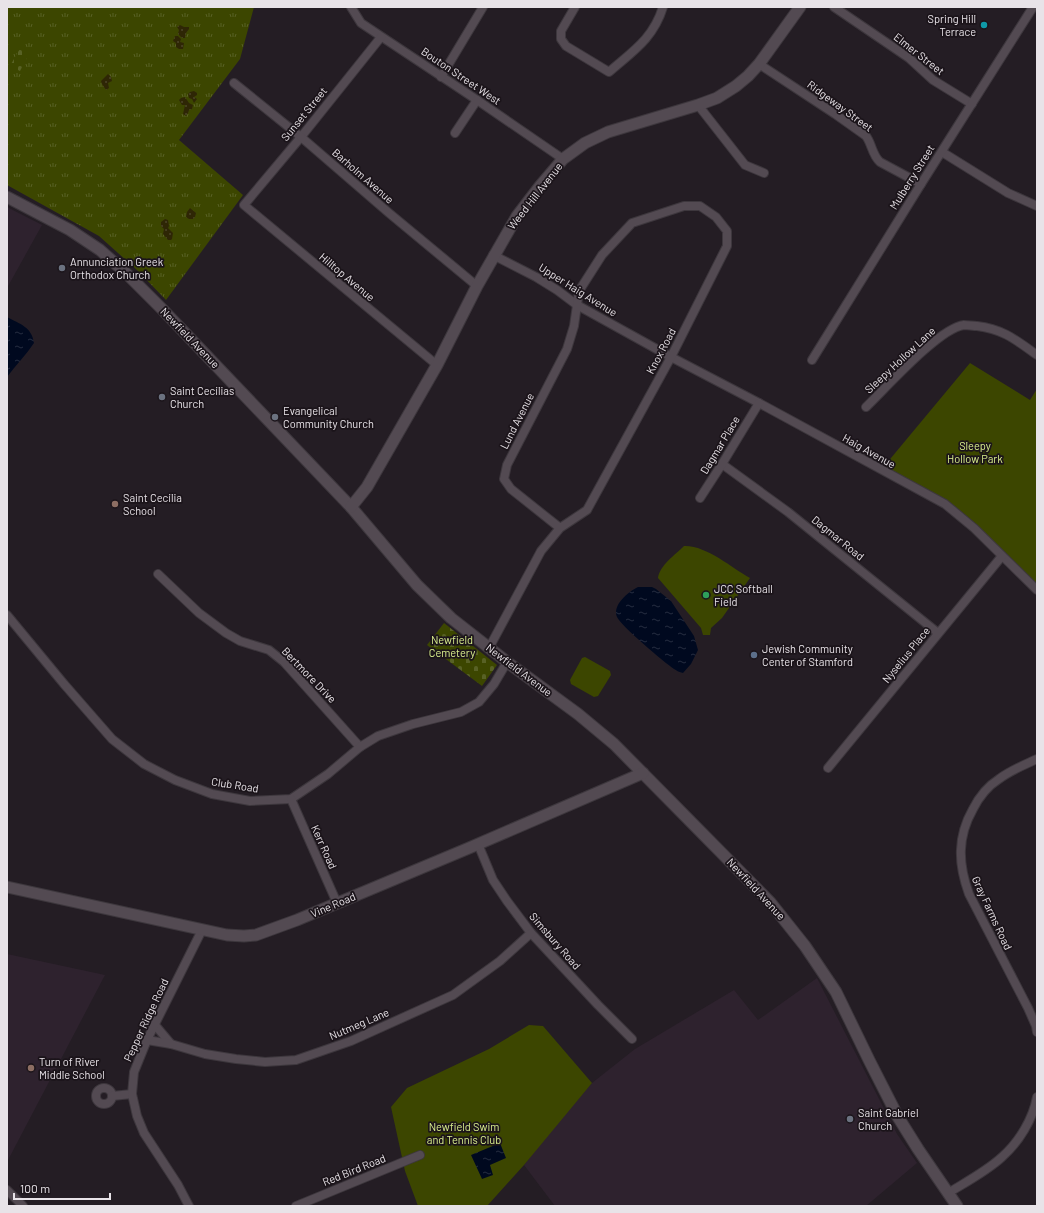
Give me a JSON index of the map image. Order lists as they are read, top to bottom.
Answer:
{
  "streets": {
    "main road": ["Weed Hill Avenue", "Newfield Avenue", "Vine Road"],
    "street": [
      "Elmer Street",
      "Bouton Street West",
      "Ridgeway Street",
      "Sunset Street",
      "Barholm Avenue",
      "Mulberry Street",
      "Hilltop Avenue",
      "Upper Haig Avenue",
      "Knox Road",
      "Sleepy Hollow Lane",
      "Lund Avenue",
      "Dagmar Place",
      "Haig Avenue",
      "Dagmar Road",
      "Nyselius Place",
      "Bertmore Drive",
      "Club Road",
      "Kerr Road",
      "Gray Farms Road",
      "Simsbury Road",
      "Pepper Ridge Road",
      "Nutmeg Lane",
      "Red Bird Road"
    ]
  },
  "crossings": [
    ["Elmer Street", "Mulberry Street"],
    ["Bouton Street West", "Sunset Street"],
    ["Bouton Street West", "Weed Hill Avenue"],
    ["Ridgeway Street", "Mulberry Street"],
    ["Ridgeway Street", "Weed Hill Avenue"],
    ["Sunset Street", "Barholm Avenue"],
    ["Sunset Street", "Hilltop Avenue"],
    ["Barholm Avenue", "Weed Hill Avenue"],
    ["Weed Hill Avenue", "Hilltop Avenue"],
    ["Weed Hill Avenue", "Upper Haig Avenue"],
    ["Weed Hill Avenue", "Newfield Avenue"],
    ["Upper Haig Avenue", "Knox Road"],
    ["Upper Haig Avenue", "Lund Avenue"],
    ["Upper Haig Avenue", "Haig Avenue"],
    ["Newfield Avenue", "Knox Road"],
    ["Newfield Avenue", "Vine Road"],
    ["Knox Road", "Lund Avenue"],
    ["Knox Road", "Haig Avenue"],
    ["Dagmar Place", "Haig Avenue"],
    ["Dagmar Place", "Dagmar Road"],
    ["Haig Avenue", "Nyselius Place"],
    ["Dagmar Road", "Nyselius Place"],
    ["Club Road", "Kerr Road"],
    ["Kerr Road", "Vine Road"],
    ["Vine Road", "Simsbury Road"],
    ["Vine Road", "Pepper Ridge Road"],
    ["Simsbury Road", "Nutmeg Lane"],
    ["Pepper Ridge Road", "Nutmeg Lane"]
  ],
  "parks": ["Sleepy Hollow Park", "Newfield Cemetery", "Newfield Swim and Tennis Club"],
  "places": [
    "Spring Hill Terrace",
    "Annunciation Greek Orthodox Church",
    "Saint Cecilias Church",
    "Evangelical Community Church",
    "Saint Cecilia School",
    "JCC Softball Field",
    "Jewish Community Center of Stamford",
    "Turn of River Middle School",
    "Saint Gabriel Church"
  ],
  "scale_bar": "100 m"
}
